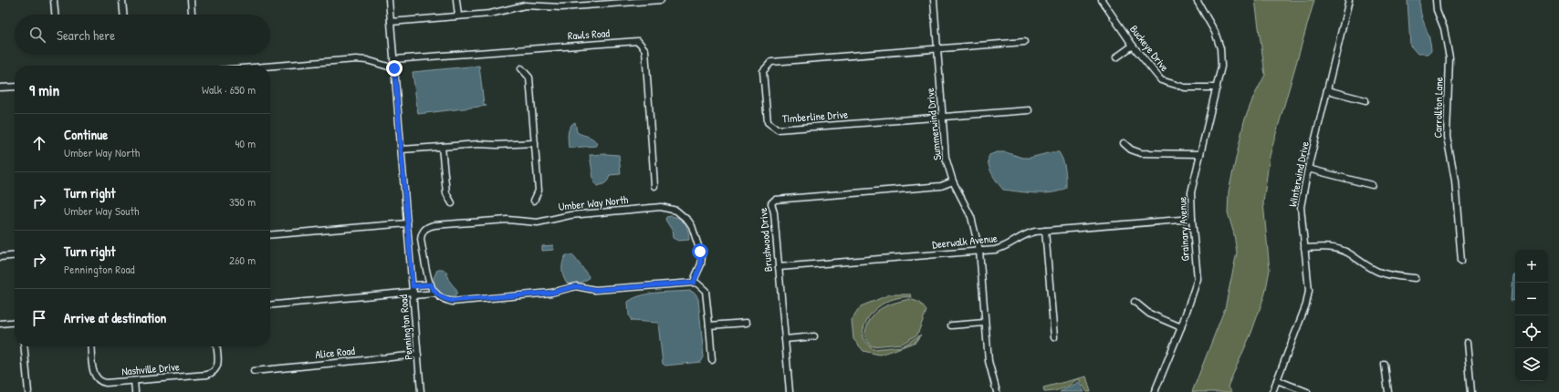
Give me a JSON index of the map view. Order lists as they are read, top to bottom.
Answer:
{
  "streets": {
    "street": [
      "Rawls Road",
      "Buckeye Drive",
      "Carrollton Lane",
      "Timberline Drive",
      "Summerwind Drive",
      "Winterwind Drive",
      "Umber Way North",
      "Grainary Avenue",
      "Brushwood Drive",
      "Deerwalk Avenue",
      "Pennington Road",
      "Alice Road",
      "Nashville Drive"
    ]
  },
  "crossings": [
    ["Rawls Road", "Pennington Road"],
    ["Buckeye Drive", "Grainary Avenue"],
    ["Timberline Drive", "Summerwind Drive"],
    ["Summerwind Drive", "Brushwood Drive"],
    ["Summerwind Drive", "Deerwalk Avenue"],
    ["Grainary Avenue", "Deerwalk Avenue"],
    ["Brushwood Drive", "Deerwalk Avenue"],
    ["Pennington Road", "Alice Road"]
  ],
  "page": {
    "search": "Search here",
    "heading": ["9 min", "Walk · 650 m"],
    "list": [
      ["Continue", "Umber Way North", "40 m"],
      ["Turn right", "Umber Way South", "350 m"],
      ["Turn right", "Pennington Road", "260 m"],
      "Arrive at destination"
    ],
    "map_buttons": ["+", "−"]
  }
}
